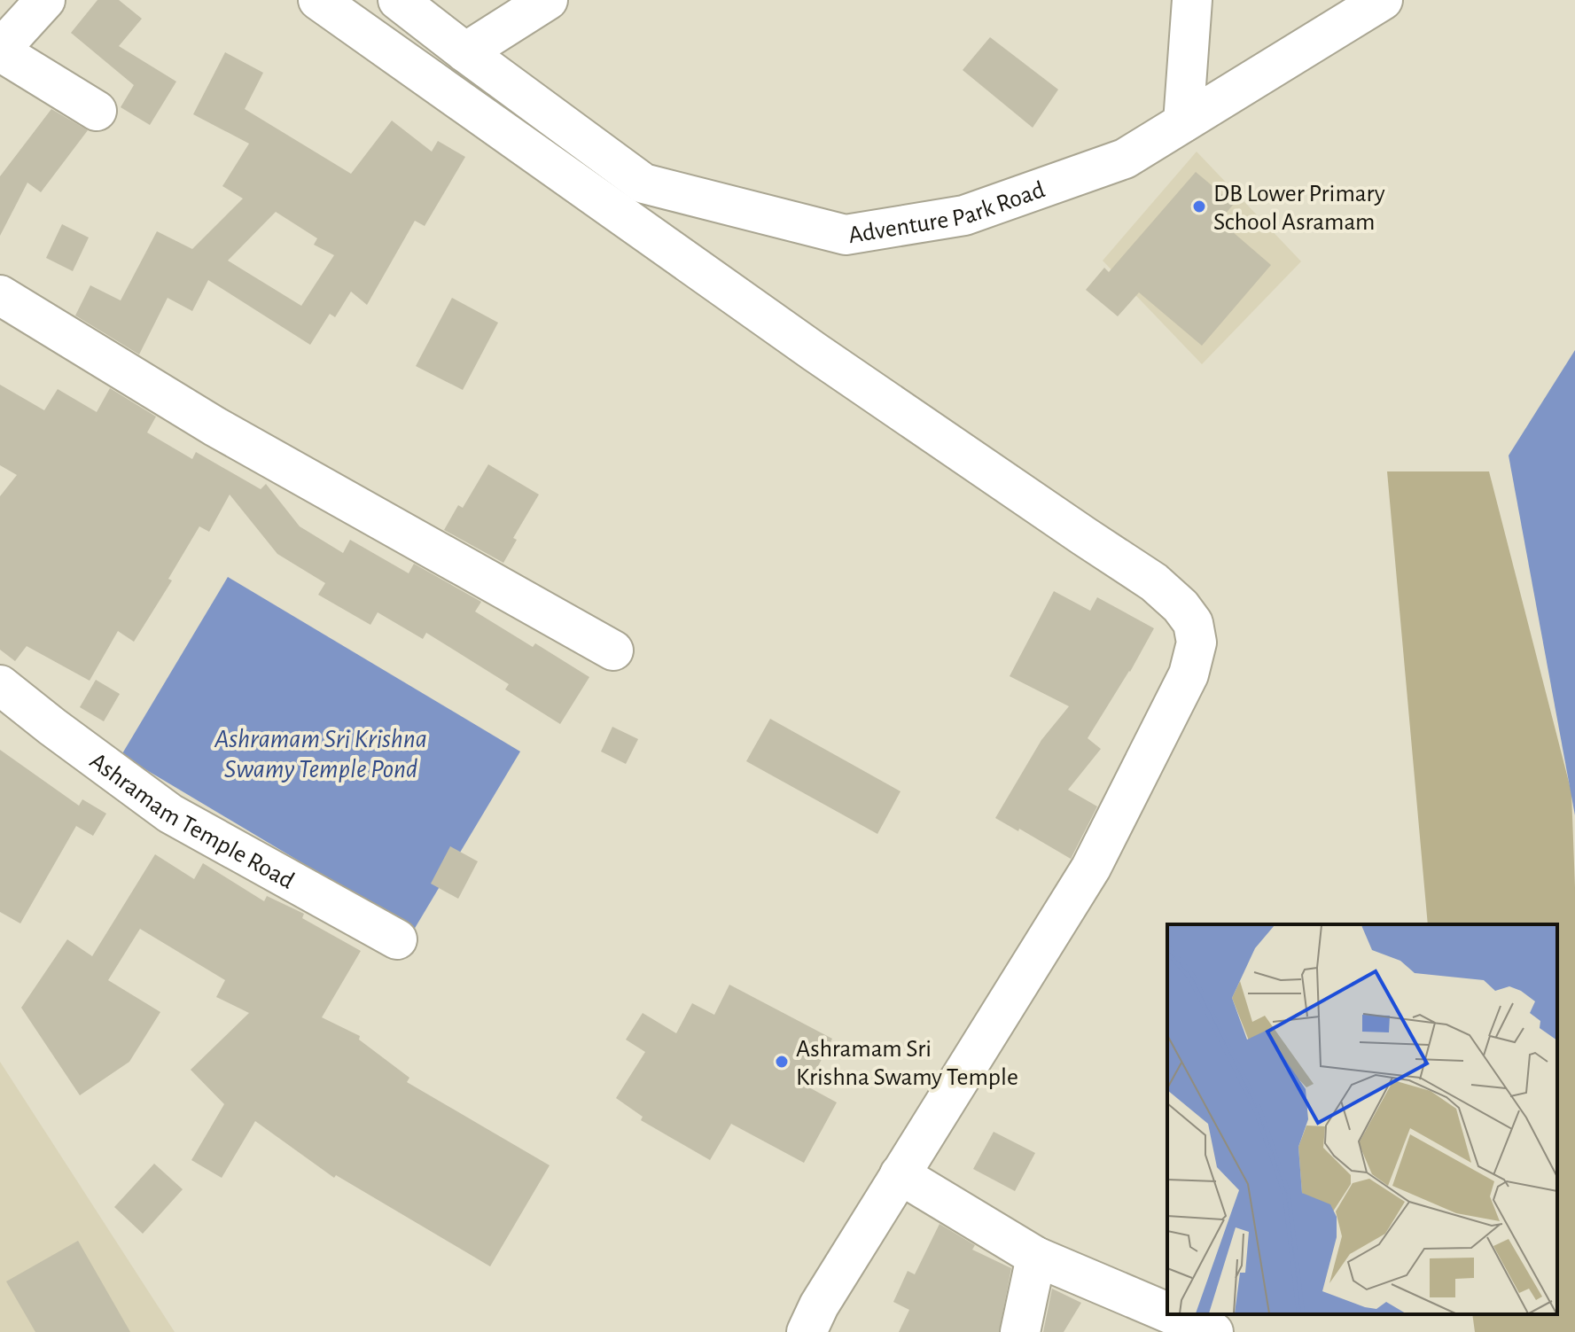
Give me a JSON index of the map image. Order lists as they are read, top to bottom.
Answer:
{
  "streets": {
    "street": ["Adventure Park Road", "Ashramam Temple Road"]
  },
  "water": ["Ashramam Sri Krishna Swamy Temple Pond"],
  "places": ["DB Lower Primary School Asramam", "Ashramam Sri Krishna Swamy Temple"]
}
